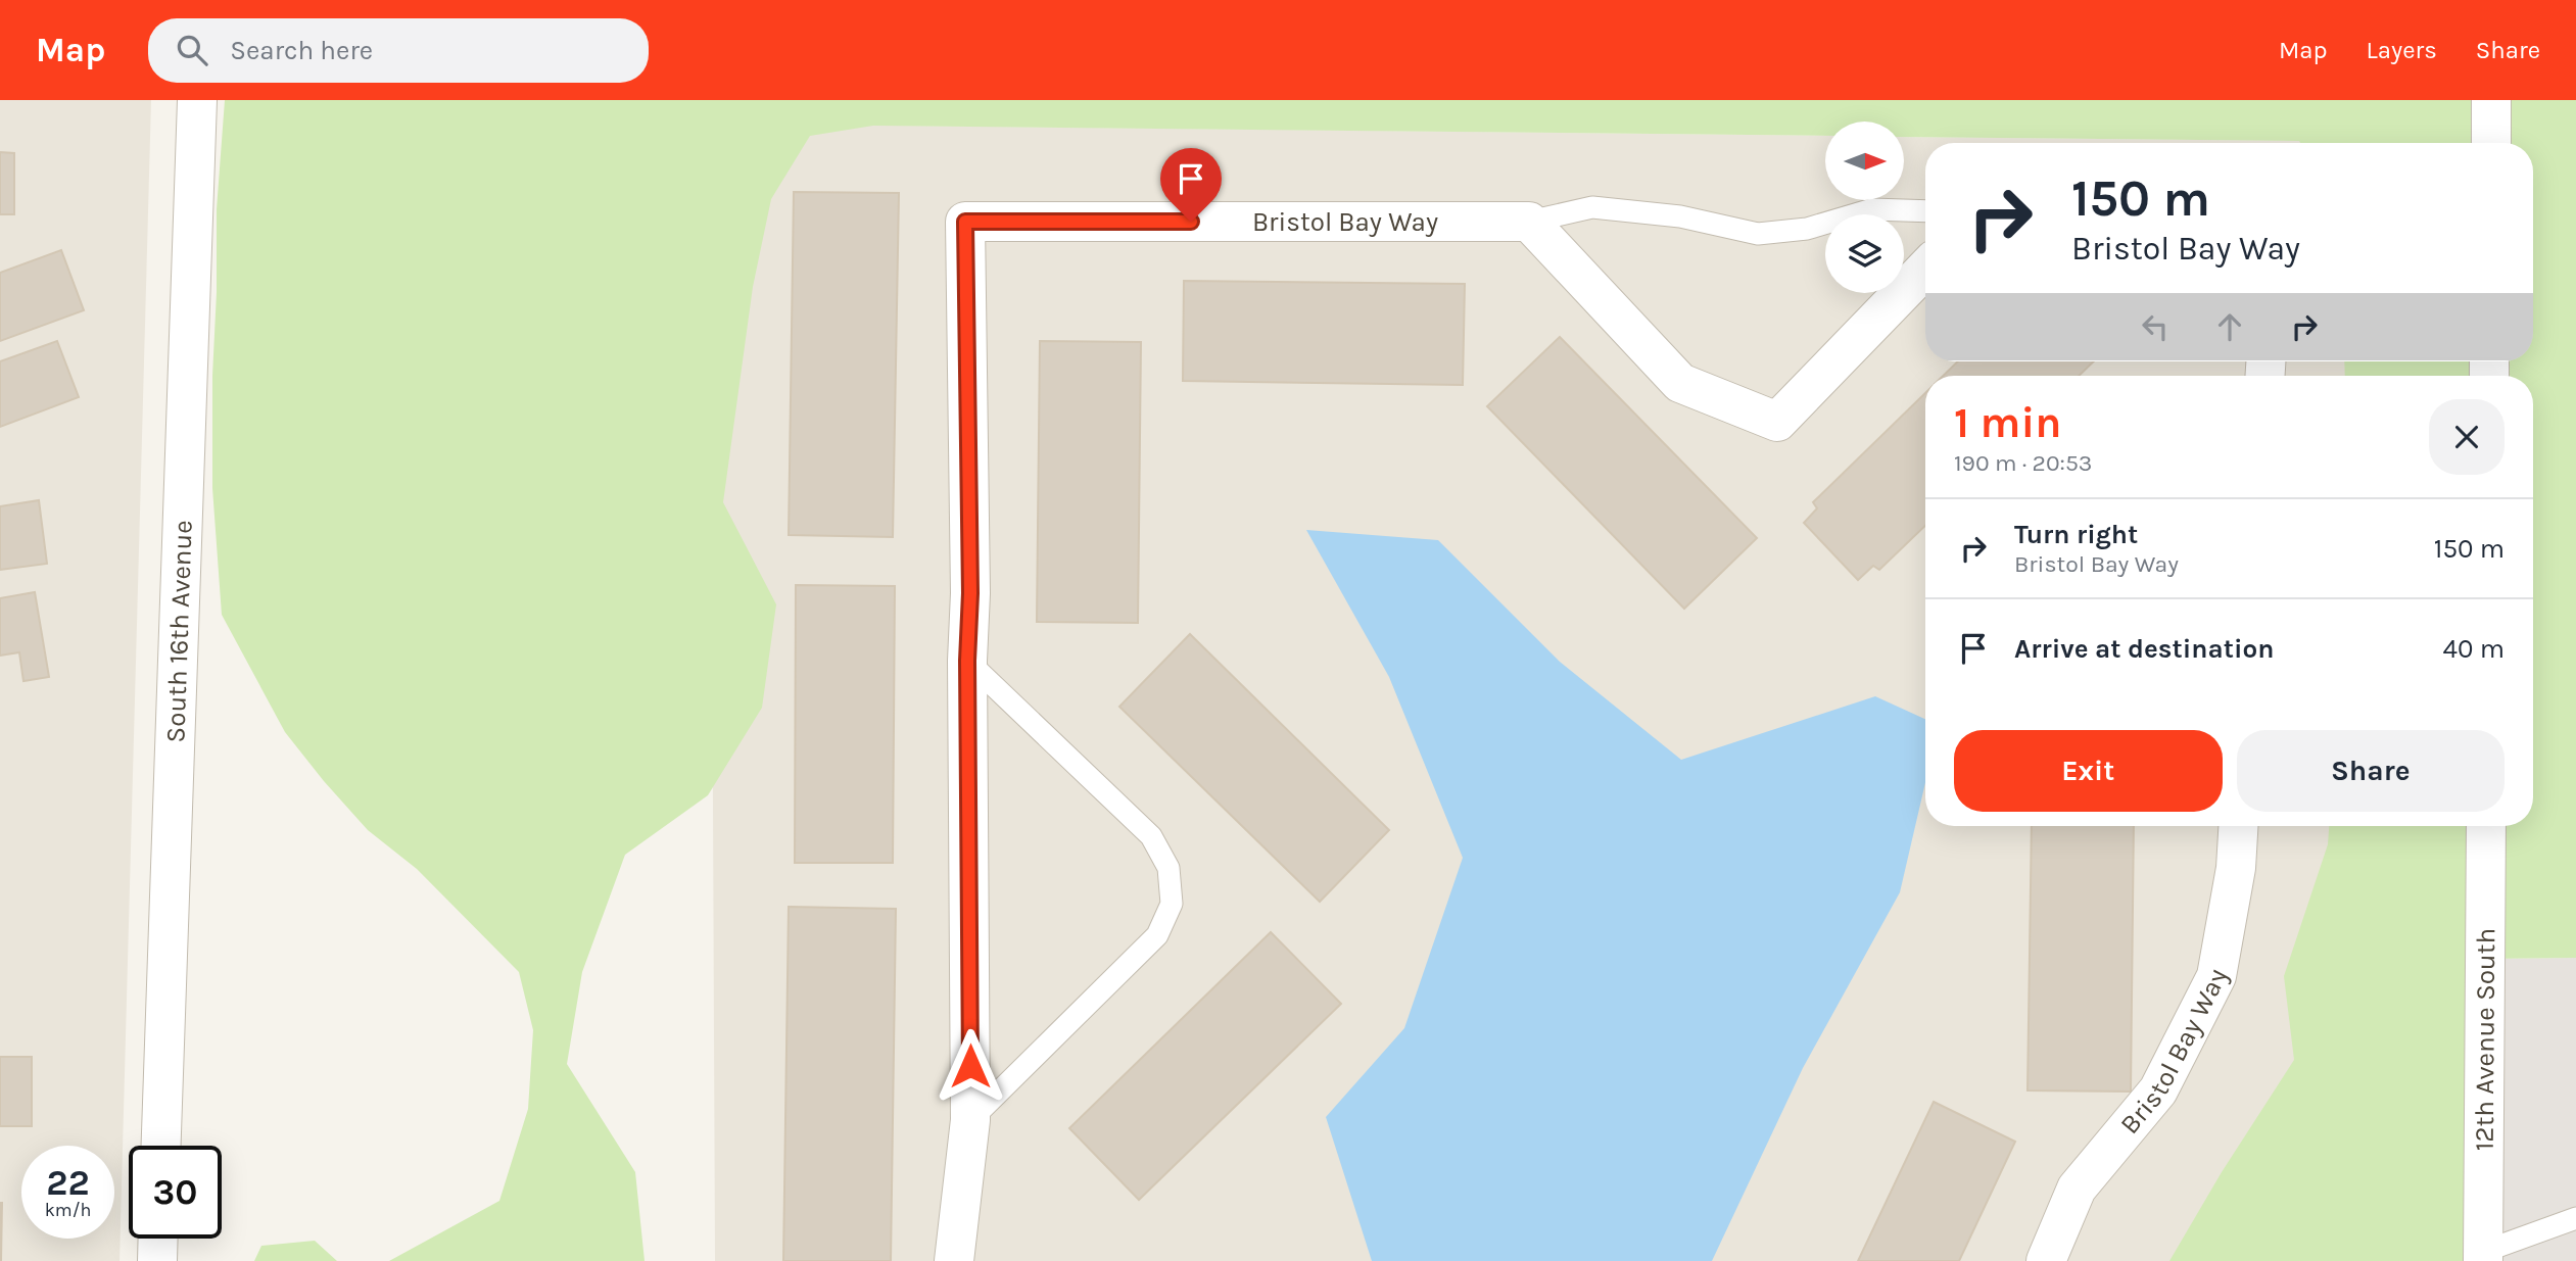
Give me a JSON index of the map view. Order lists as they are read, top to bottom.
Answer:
{
  "streets": {
    "street": ["Bristol Bay Way", "South 16th Avenue", "12th Avenue South"]
  },
  "north": "right",
  "page": {
    "header": "Map",
    "search": "Search here",
    "nav": ["Map", "Layers", "Share"],
    "turn": ["150 m", "Bristol Bay Way"],
    "heading": ["1 min", "190 m · 20:53"],
    "list": [
      {
        "name": "Turn right",
        "note": "Bristol Bay Way",
        "value": "150 m"
      },
      {
        "name": "Arrive at destination",
        "value": "40 m"
      }
    ],
    "buttons": ["Exit", "Share"],
    "speed": "22 km/h",
    "limit": "30"
  }
}
